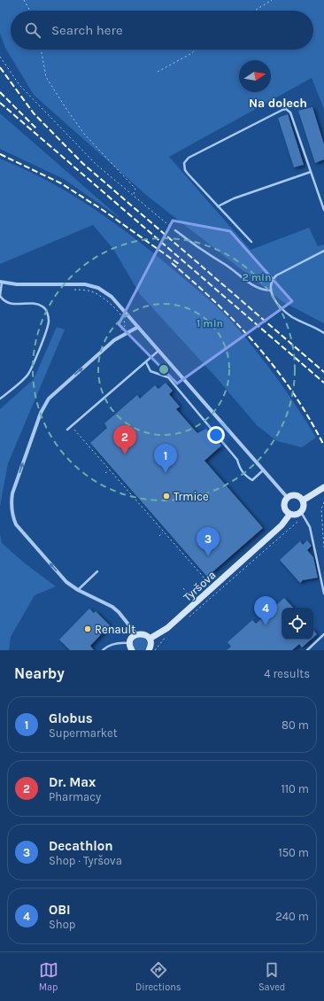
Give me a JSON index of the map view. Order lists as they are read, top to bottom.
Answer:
{
  "streets": {
    "main road": ["Tyršova"]
  },
  "districts": ["Na dolech"],
  "places": ["Trmice", "Renault"],
  "north": "right",
  "page": {
    "search": "Search here",
    "pins": [
      "2",
      "1",
      "3",
      "4"
    ],
    "heading": ["Nearby", "4 results"],
    "list": [
      {
        "mark": "1",
        "name": "Globus",
        "note": "Supermarket",
        "value": "80 m"
      },
      {
        "mark": "2",
        "name": "Dr. Max",
        "note": "Pharmacy",
        "value": "110 m"
      },
      {
        "mark": "3",
        "name": "Decathlon",
        "note": "Shop · Tyršova",
        "value": "150 m"
      },
      {
        "mark": "4",
        "name": "OBI",
        "note": "Shop",
        "value": "240 m"
      }
    ],
    "nav": ["Map", "Directions", "Saved"]
  },
  "rings": ["2 min", "1 min"]
}
